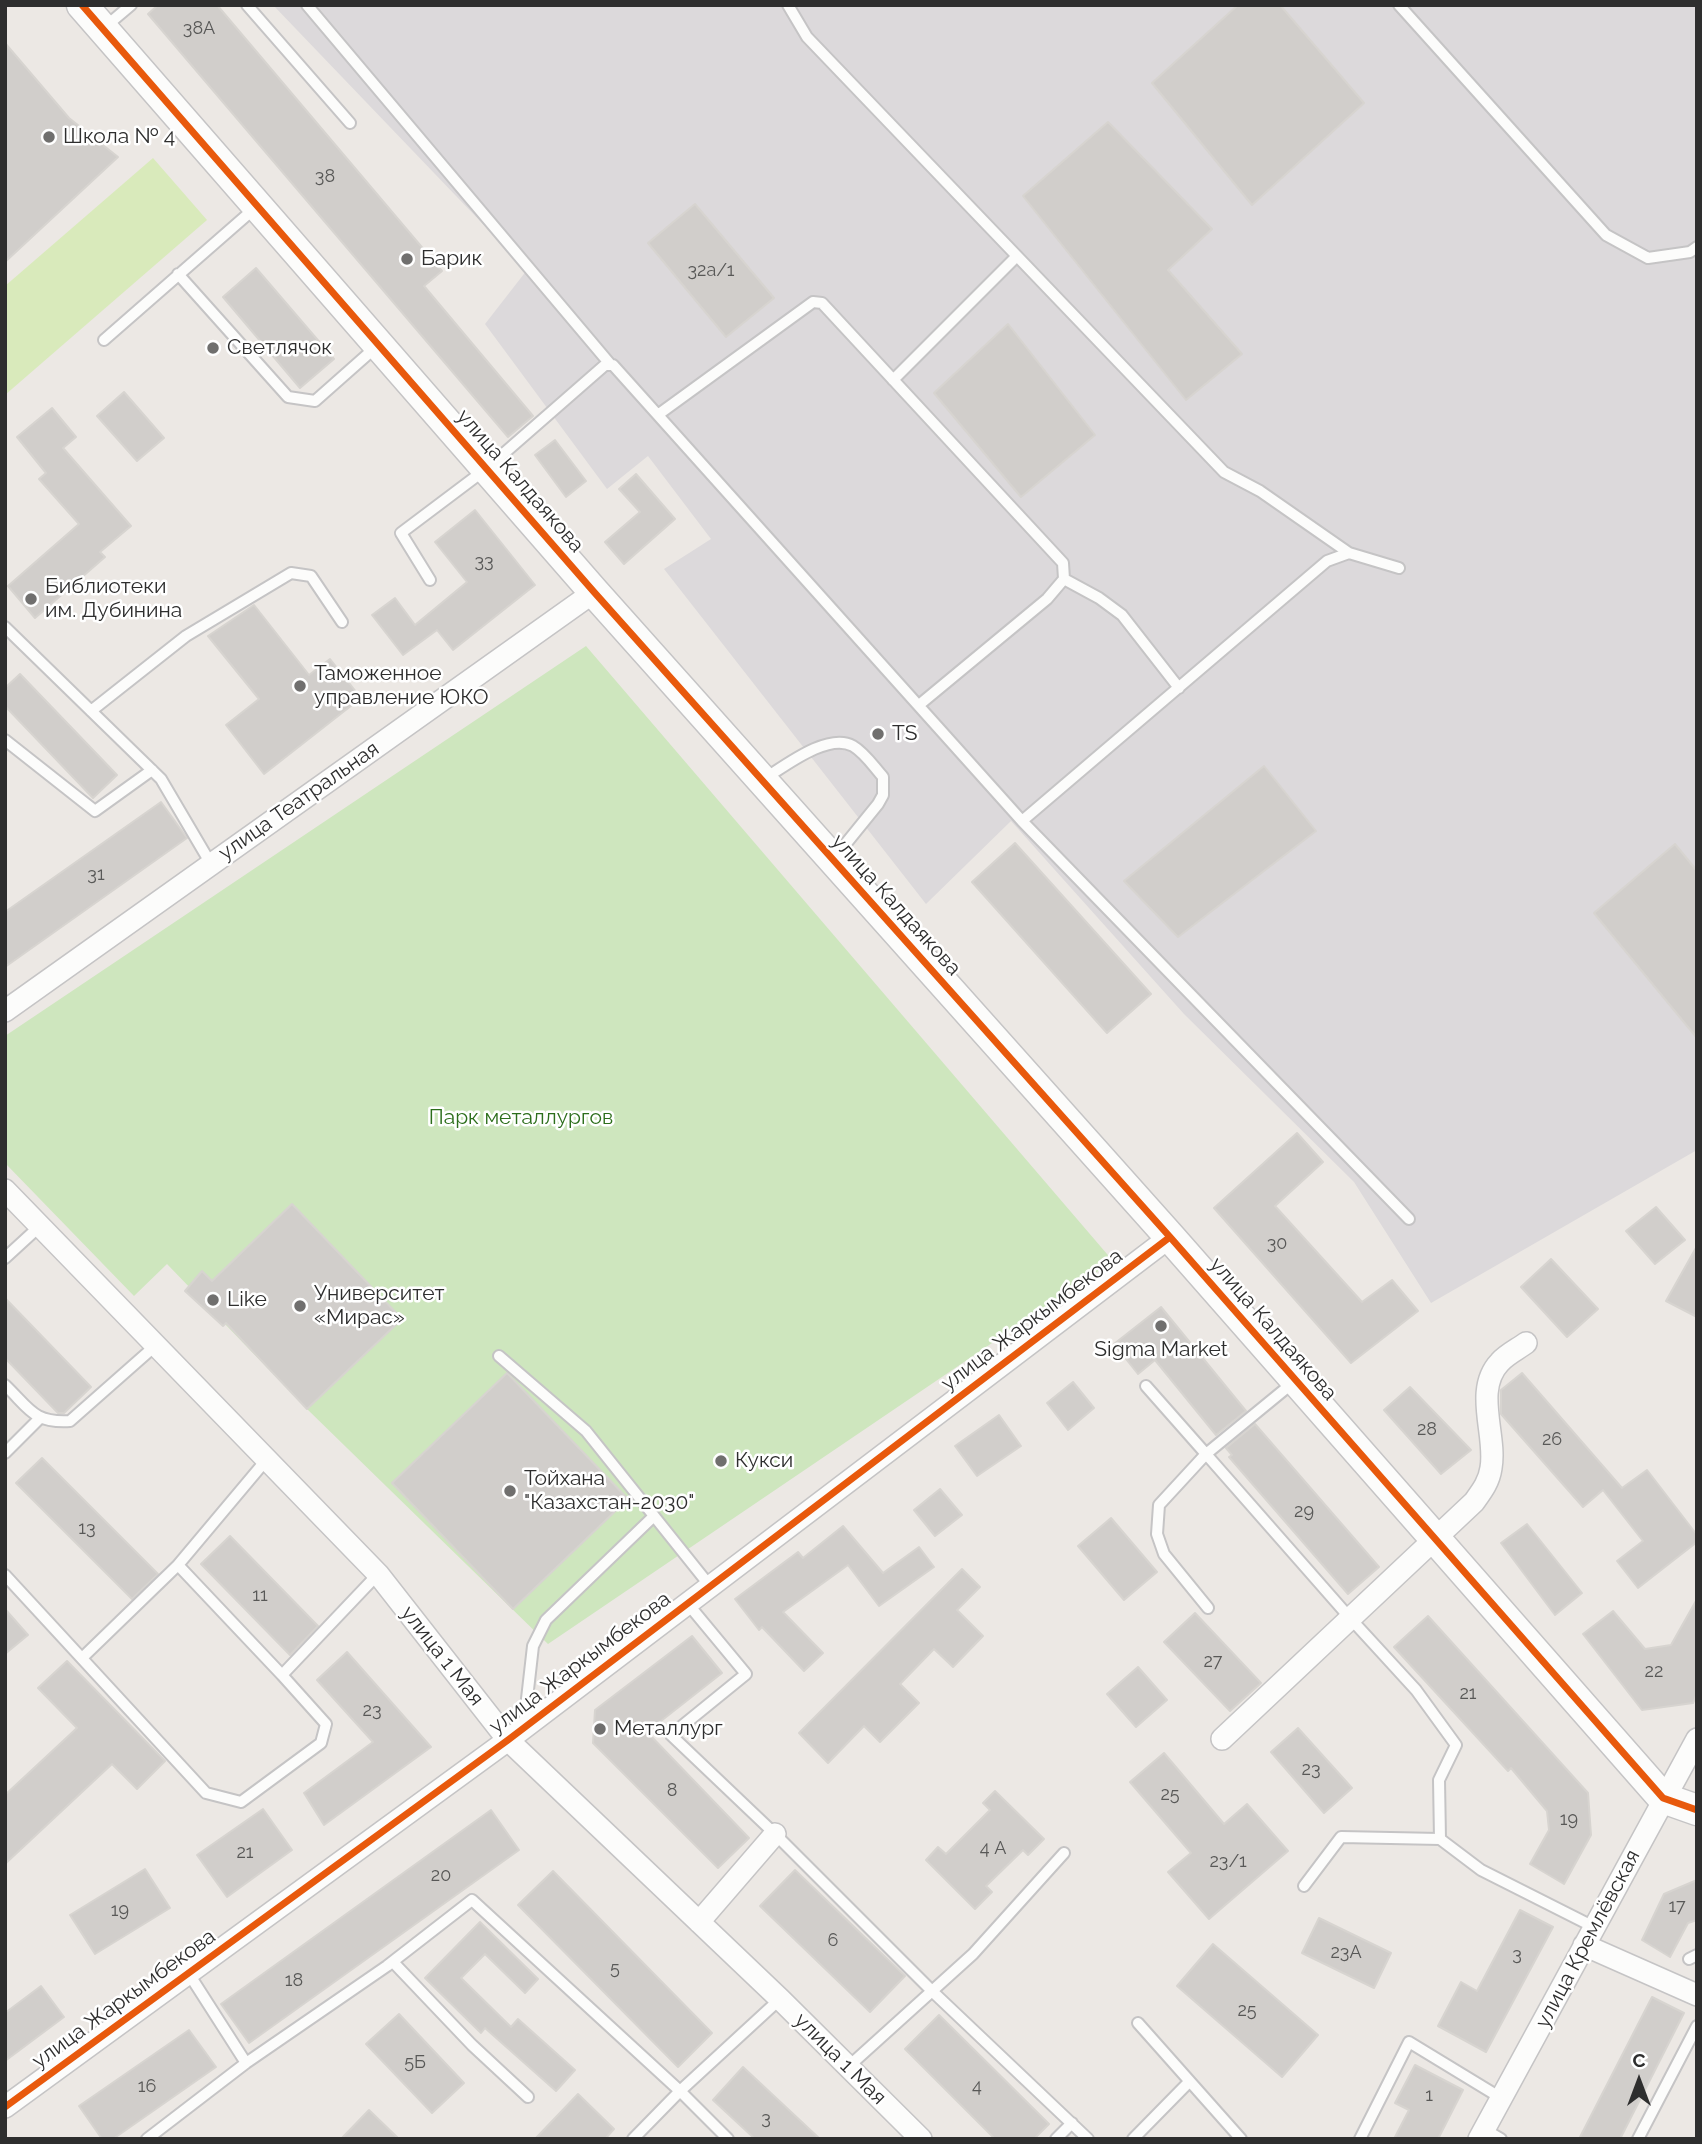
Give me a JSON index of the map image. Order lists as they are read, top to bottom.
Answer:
{
  "streets": {
    "street": [
      "улица Калдаякова",
      "улица Театральная",
      "улица Жаркымбекова",
      "улица 1 Мая",
      "улица Кремлёвская"
    ]
  },
  "crossings": [
    ["улица Калдаякова", "улица Театральная"],
    ["улица Калдаякова", "улица Жаркымбекова"],
    ["улица Калдаякова", "улица Кремлёвская"],
    ["улица Жаркымбекова", "улица 1 Мая"]
  ],
  "parks": ["Парк металлургов"],
  "places": [
    "Школа № 4",
    "Барик",
    "Светлячок",
    "Библиотеки им. Дубинина",
    "Таможенное управление ЮКО",
    "TS",
    "Like",
    "Университет «Мирас»",
    "Sigma Market",
    "Кукси",
    "Тойхана \"Казахстан-2030\"",
    "Металлург"
  ],
  "house_numbers": [
    "38А",
    "38",
    "32а/1",
    "33",
    "31",
    "30",
    "28",
    "26",
    "29",
    "13",
    "11",
    "27",
    "22",
    "21",
    "23",
    "23",
    "8",
    "25",
    "19",
    "4 А",
    "21",
    "23/1",
    "20",
    "17",
    "19",
    "6",
    "23А",
    "3",
    "5",
    "18",
    "25",
    "5Б",
    "16",
    "4",
    "1",
    "3"
  ],
  "north": "top"
}
